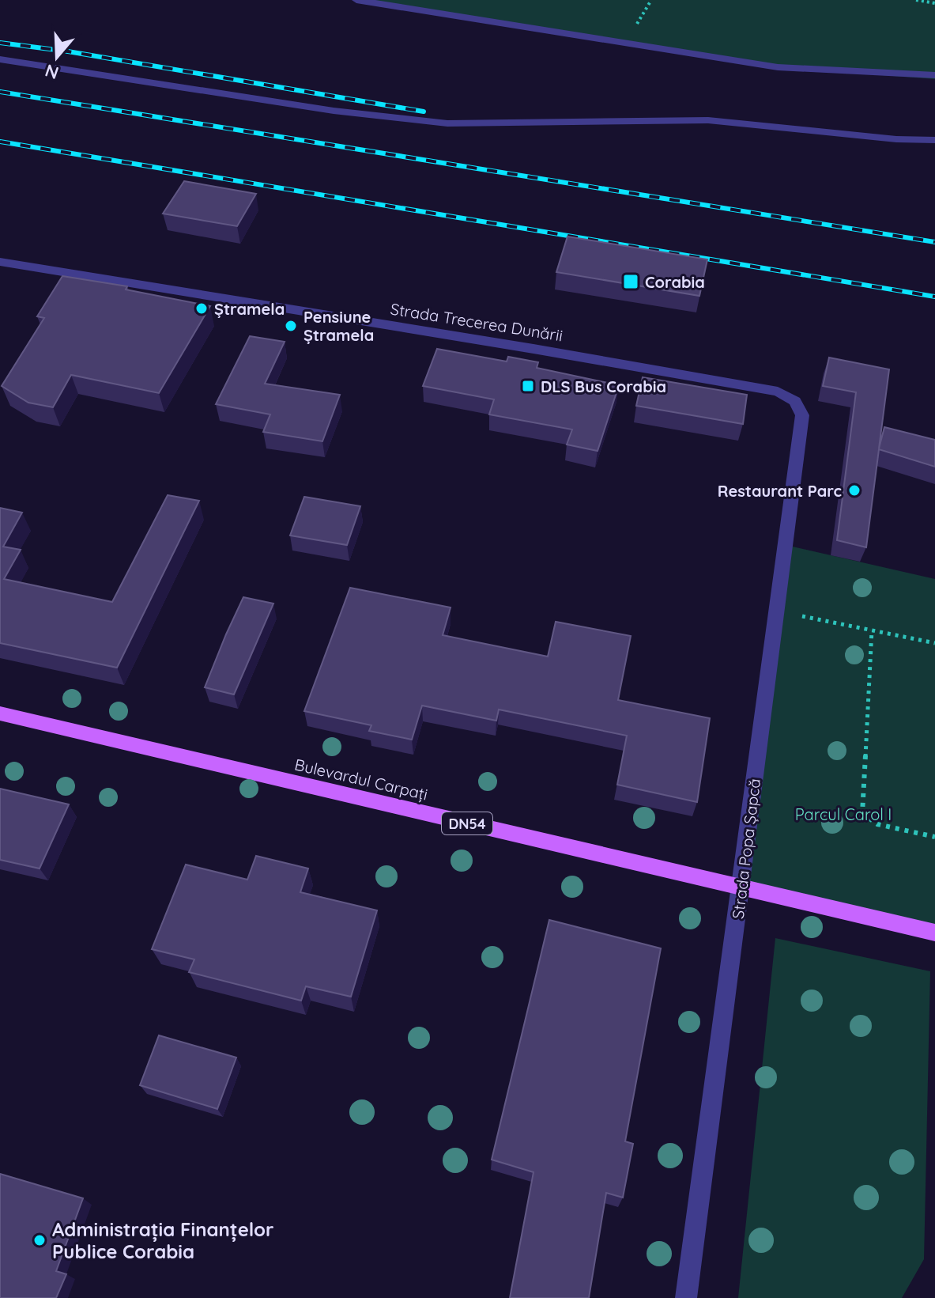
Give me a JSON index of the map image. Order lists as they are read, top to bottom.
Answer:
{
  "streets": {
    "main road": ["Bulevardul Carpați", "DN54"],
    "street": ["Strada Trecerea Dunării", "Strada Popa Șapcă"]
  },
  "crossings": [
    ["Strada Trecerea Dunării", "Strada Popa Șapcă"],
    ["Bulevardul Carpați", "Strada Popa Șapcă"]
  ],
  "parks": ["Parcul Carol I"],
  "places": {
    "transit": ["Corabia", "DLS Bus Corabia"],
    "other": [
      "Ștramela",
      "Pensiune Ștramela",
      "Restaurant Parc",
      "Administrația Finanțelor Publice Corabia"
    ]
  },
  "north": "bottom"
}
